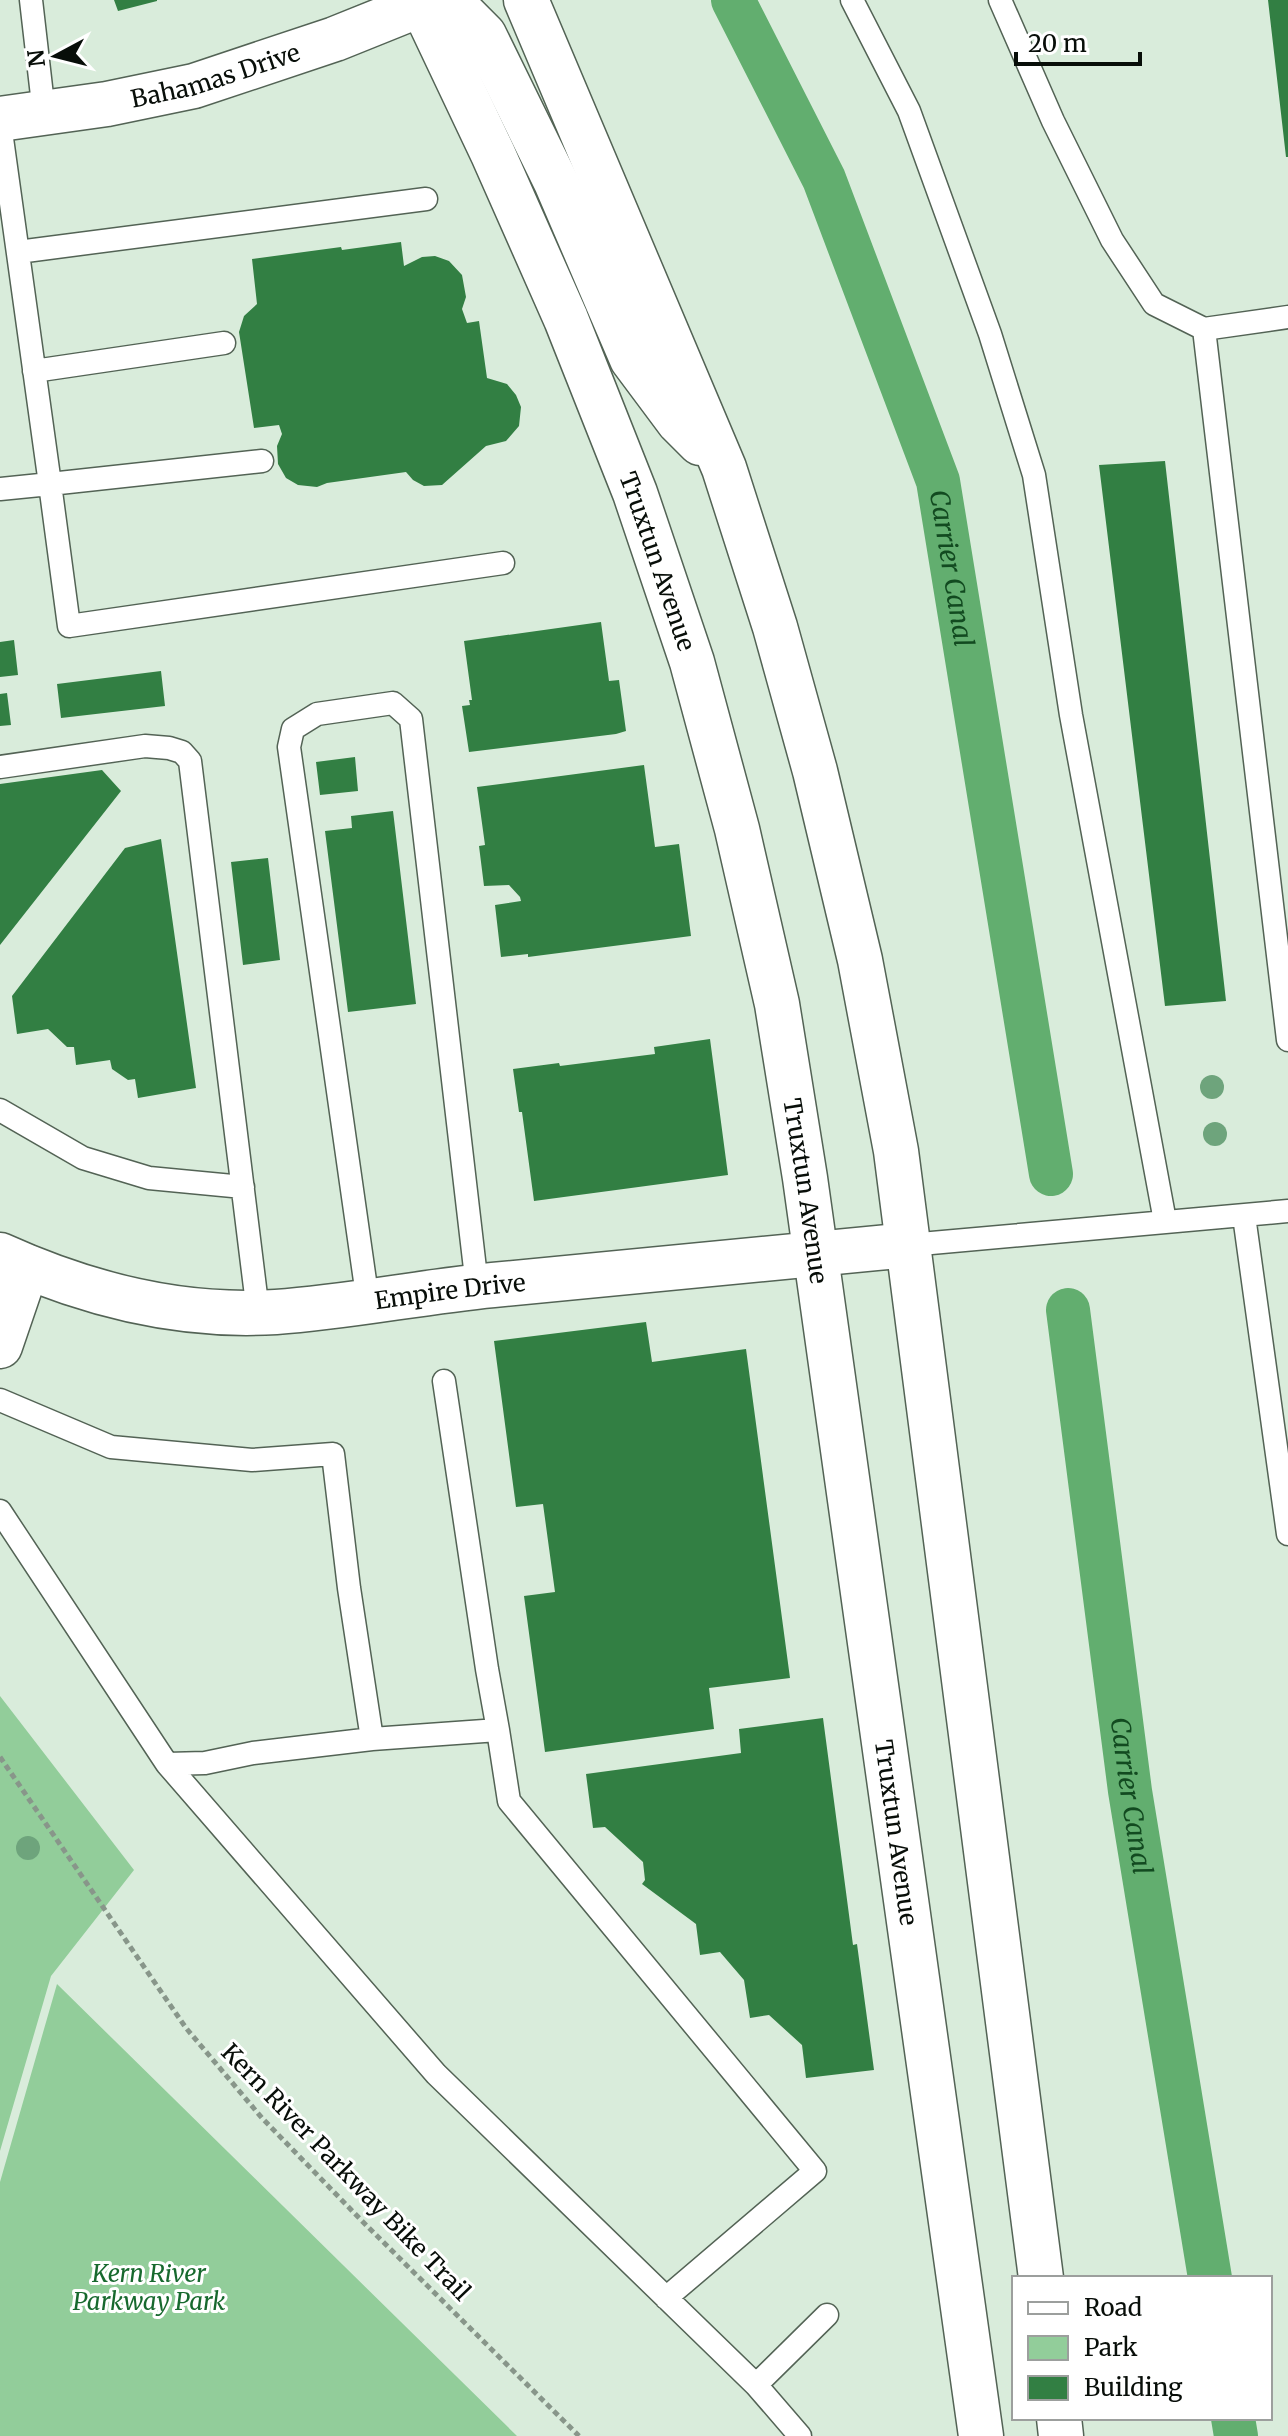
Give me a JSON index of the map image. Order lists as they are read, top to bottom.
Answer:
{
  "streets": {
    "main road": ["Bahamas Drive", "Truxtun Avenue", "Empire Drive"],
    "path": ["Kern River Parkway Bike Trail"]
  },
  "crossings": [
    ["Bahamas Drive", "Truxtun Avenue"],
    ["Truxtun Avenue", "Empire Drive"]
  ],
  "water": ["Carrier Canal"],
  "parks": ["Kern River Parkway Park"],
  "legend": ["Road", "Park", "Building"],
  "scale_bar": "20 m",
  "north": "left"
}
